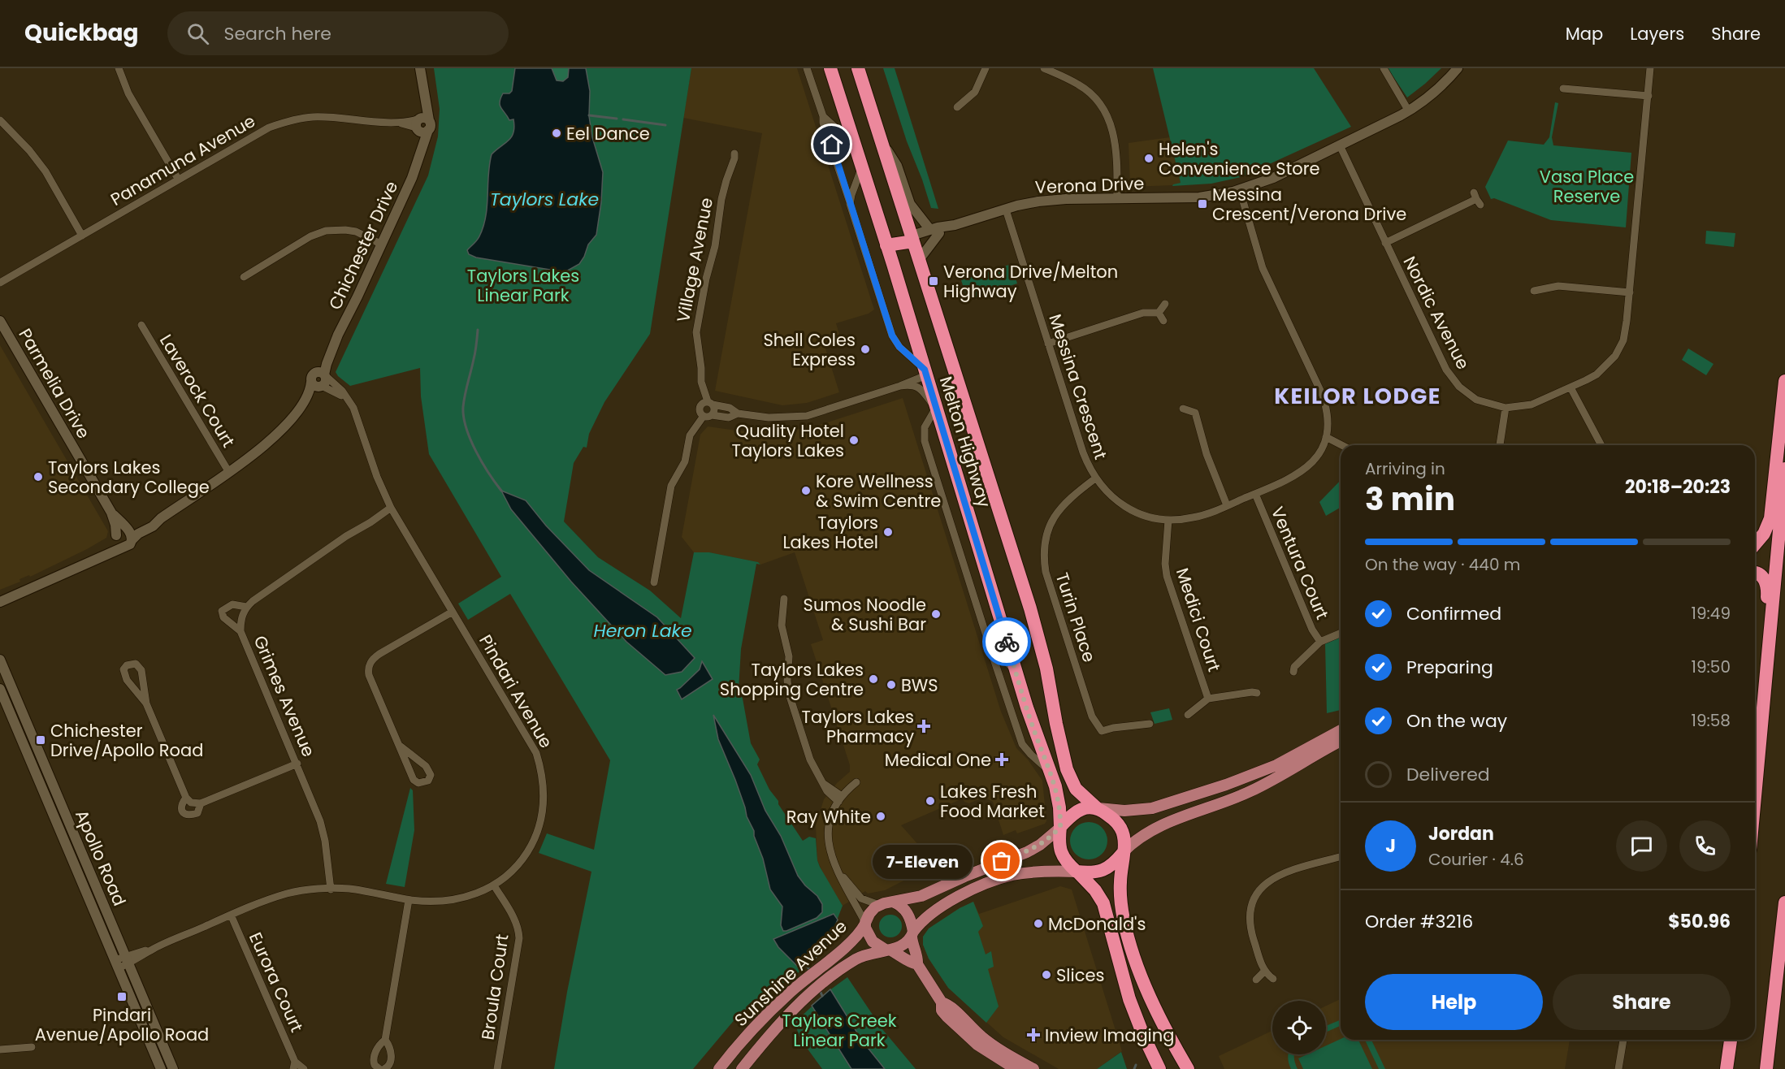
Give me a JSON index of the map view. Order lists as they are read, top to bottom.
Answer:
{
  "streets": {
    "highway": ["Melton Highway"],
    "main road": ["Sunshine Avenue"],
    "street": [
      "Panamuna Avenue",
      "Verona Drive",
      "Chichester Drive",
      "Village Avenue",
      "Nordic Avenue",
      "Parmelia Drive",
      "Messina Crescent",
      "Laverock Court",
      "Ventura Court",
      "Turin Place",
      "Medici Court",
      "Pindari Avenue",
      "Grimes Avenue",
      "Apollo Road",
      "Eurora Court",
      "Broula Court"
    ]
  },
  "crossings": [
    ["Panamuna Avenue", "Chichester Drive"],
    ["Verona Drive", "Nordic Avenue"],
    ["Verona Drive", "Messina Crescent"],
    ["Verona Drive", "Melton Highway"],
    ["Chichester Drive", "Parmelia Drive"],
    ["Chichester Drive", "Laverock Court"],
    ["Chichester Drive", "Pindari Avenue"],
    ["Messina Crescent", "Ventura Court"],
    ["Messina Crescent", "Turin Place"],
    ["Messina Crescent", "Medici Court"],
    ["Pindari Avenue", "Grimes Avenue"],
    ["Pindari Avenue", "Apollo Road"],
    ["Pindari Avenue", "Eurora Court"],
    ["Pindari Avenue", "Broula Court"]
  ],
  "districts": ["KEILOR LODGE"],
  "water": ["Taylors Lake", "Heron Lake"],
  "parks": ["Vasa Place Reserve", "Taylors Lakes Linear Park", "Taylors Creek Linear Park"],
  "places": {
    "other": [
      "Eel Dance",
      "Helen's Convenience Store",
      "Shell Coles Express",
      "Quality Hotel Taylors Lakes",
      "Taylors Lakes Secondary College",
      "Kore Wellness & Swim Centre",
      "Taylors Lakes Hotel",
      "Sumos Noodle & Sushi Bar",
      "Taylors Lakes Shopping Centre",
      "BWS",
      "Lakes Fresh Food Market",
      "Ray White",
      "7-Eleven",
      "McDonald's",
      "Slices"
    ],
    "transit": [
      "Messina Crescent/Verona Drive",
      "Verona Drive/Melton Highway",
      "Chichester Drive/Apollo Road",
      "Pindari Avenue/Apollo Road"
    ],
    "health": ["Taylors Lakes Pharmacy", "Medical One", "Inview Imaging"]
  },
  "page": {
    "header": "Quickbag",
    "search": "Search here",
    "nav": ["Map", "Layers", "Share"],
    "heading": ["3 min", "Arriving in", "20:18–20:23"],
    "panel": [
      "Jordan",
      "Courier · 4.6",
      "Order #3216",
      "$50.96"
    ],
    "bar": "On the way · 440 m",
    "list": [
      ["Confirmed", "19:49"],
      ["Preparing", "19:50"],
      ["On the way", "19:58"],
      "Delivered"
    ],
    "round": "J",
    "bubble": "7-Eleven",
    "buttons": ["Help", "Share"]
  }
}
